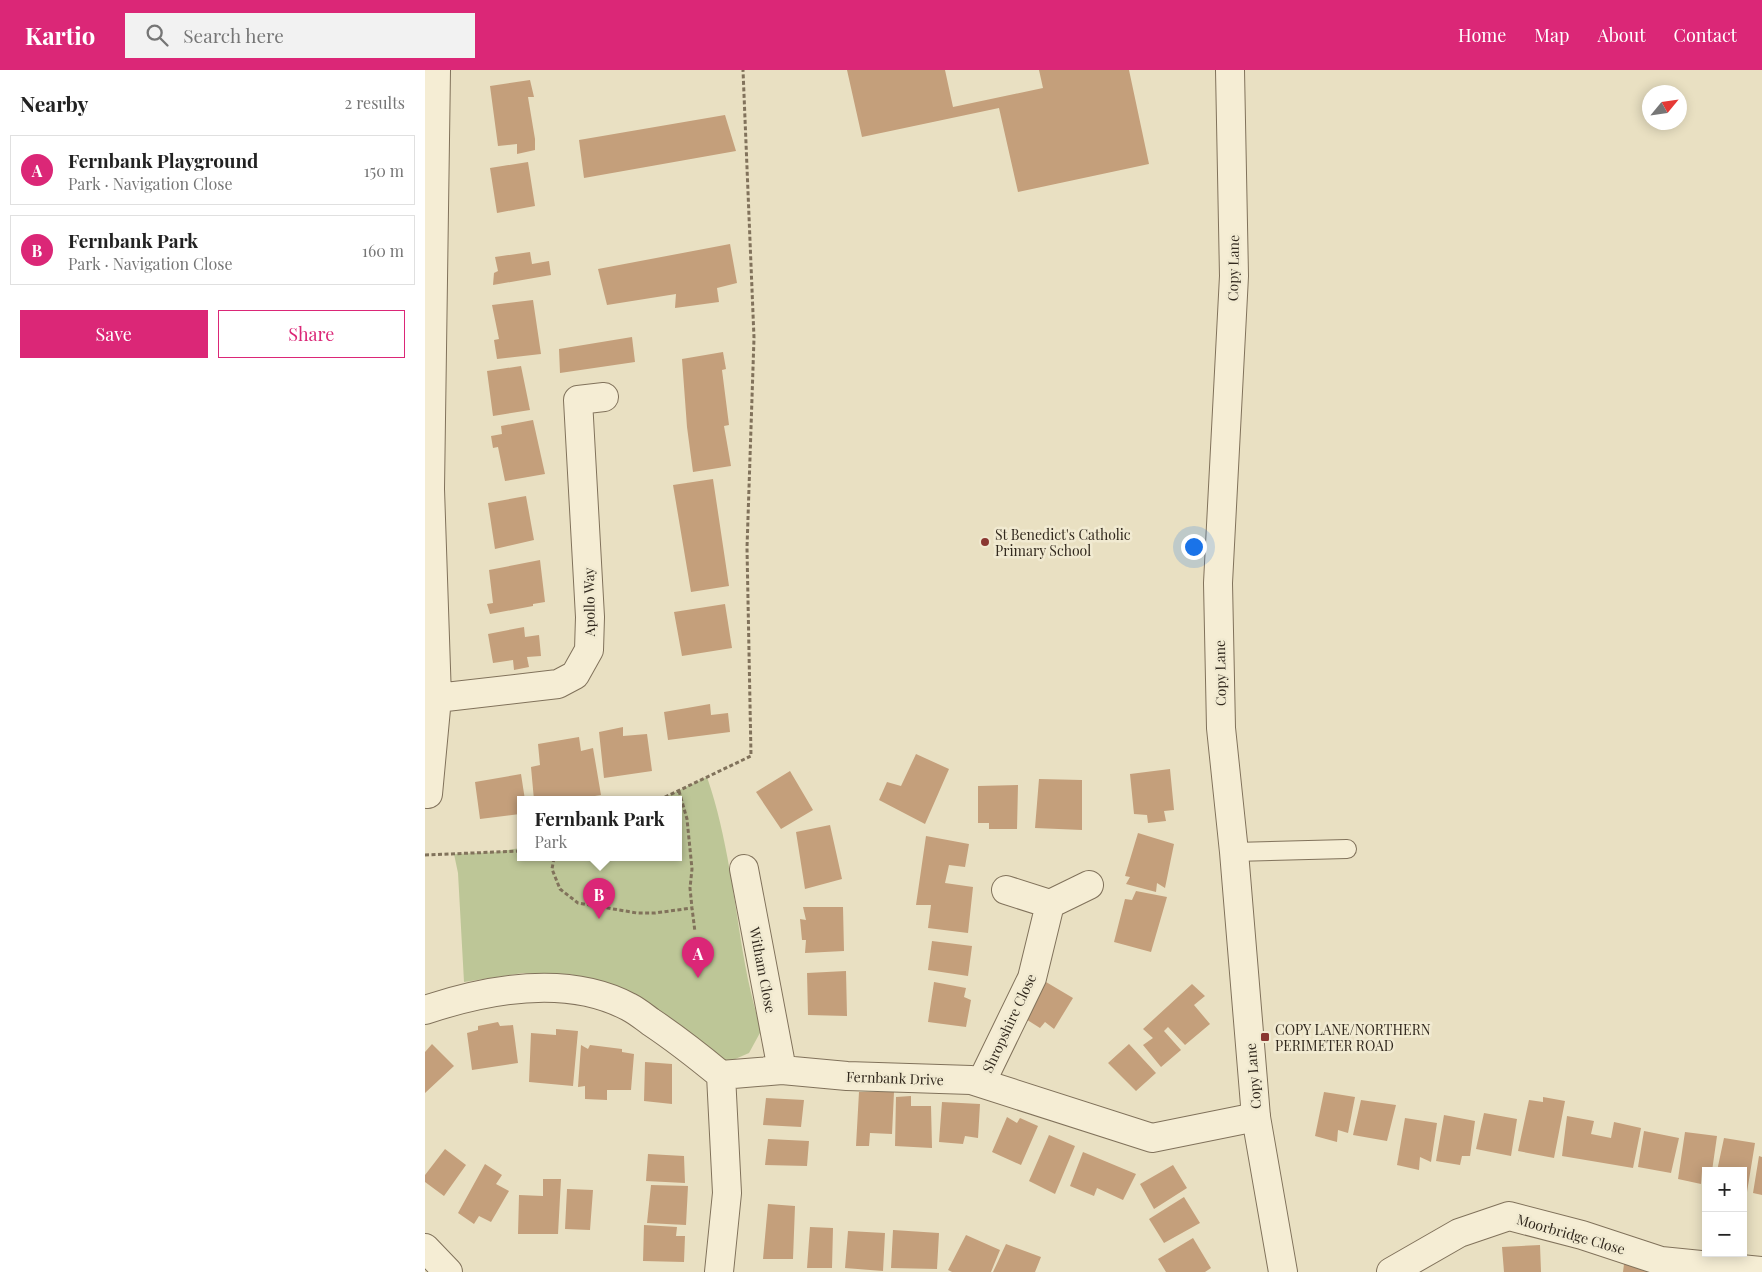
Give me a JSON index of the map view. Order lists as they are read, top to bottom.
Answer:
{
  "streets": {
    "street": [
      "Copy Lane",
      "Apollo Way",
      "Witham Close",
      "Shropshire Close",
      "Fernbank Drive",
      "Moorbridge Close"
    ]
  },
  "crossings": [
    ["Copy Lane", "Fernbank Drive"],
    ["Witham Close", "Fernbank Drive"],
    ["Shropshire Close", "Fernbank Drive"]
  ],
  "places": {
    "other": ["St Benedict's Catholic Primary School"],
    "transit": ["COPY LANE/NORTHERN PERIMETER ROAD"]
  },
  "north": "top right",
  "page": {
    "header": "Kartio",
    "search": "Search here",
    "nav": [
      "Home",
      "Map",
      "About",
      "Contact"
    ],
    "heading": ["Nearby", "2 results"],
    "list": [
      {
        "mark": "A",
        "name": "Fernbank Playground",
        "note": "Park · Navigation Close",
        "value": "150 m"
      },
      {
        "mark": "B",
        "name": "Fernbank Park",
        "note": "Park · Navigation Close",
        "value": "160 m"
      }
    ],
    "buttons": ["Save", "Share"],
    "popup": ["Fernbank Park", "Park"],
    "pins": ["B", "A"],
    "map_buttons": ["+", "−"]
  }
}
